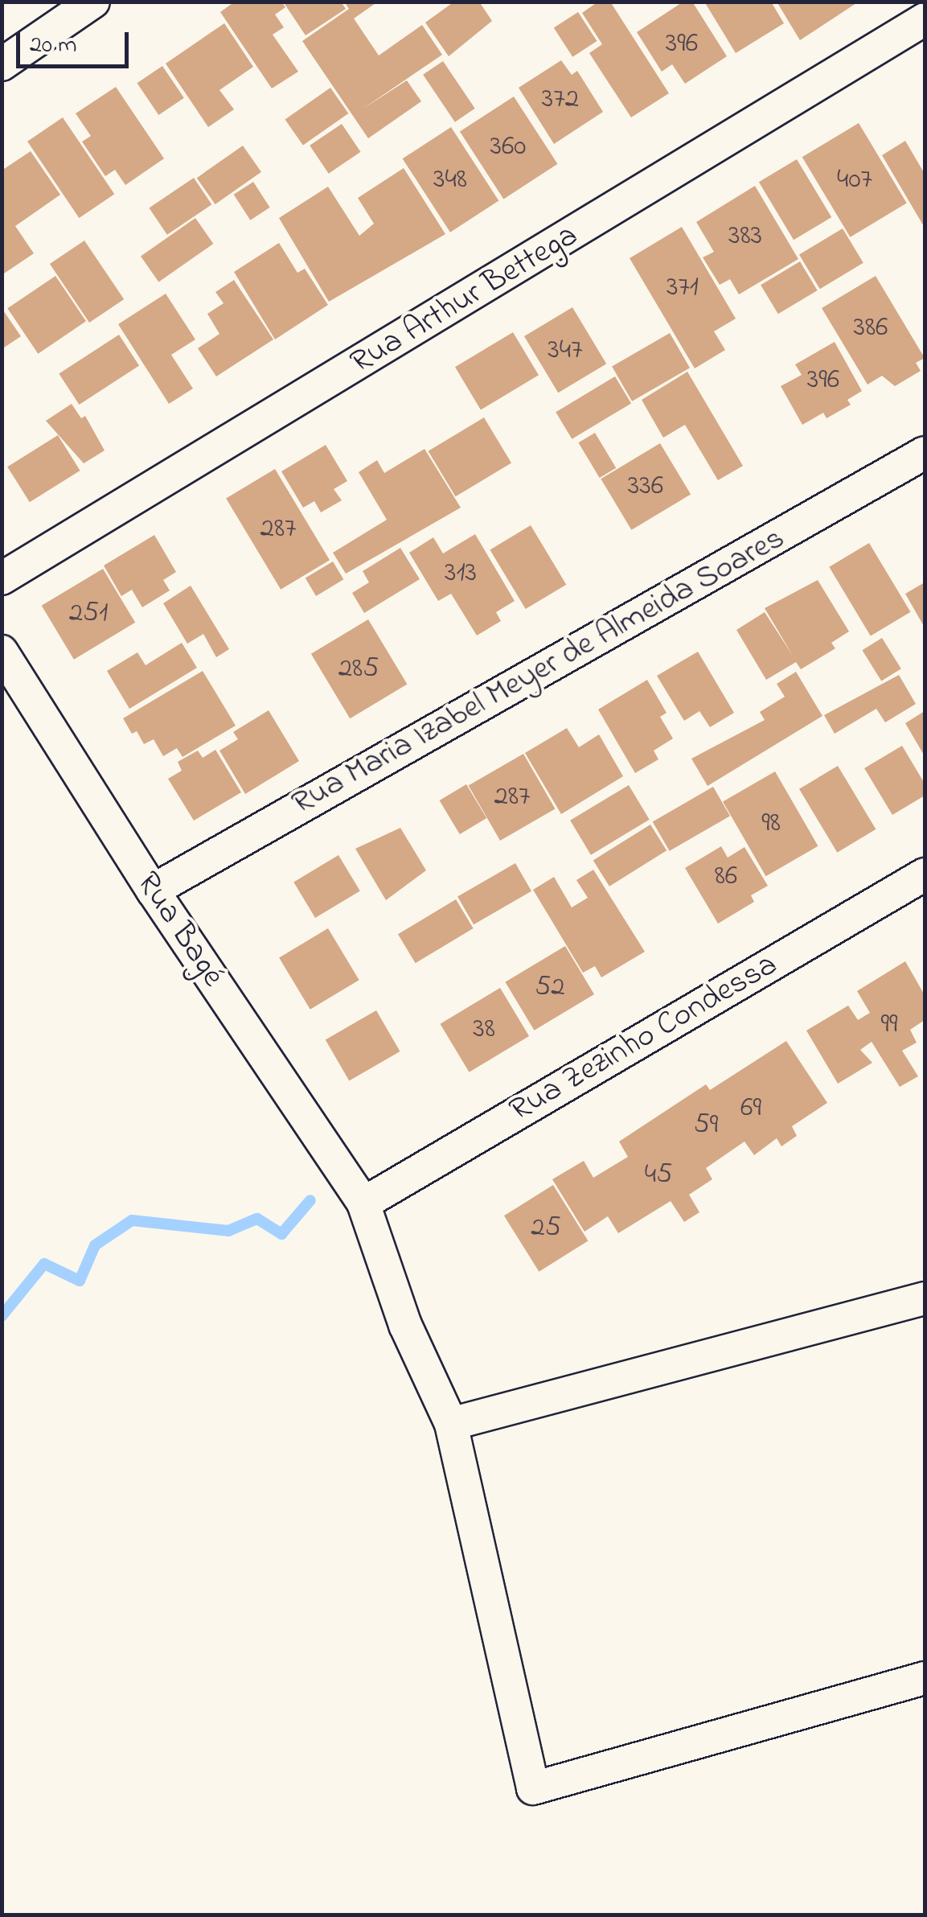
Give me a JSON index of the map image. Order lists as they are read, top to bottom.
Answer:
{
  "streets": {
    "street": [
      "Rua Arthur Bettega",
      "Rua Maria Izabel Meyer de Almeida Soares",
      "Rua Bagé",
      "Rua Zezinho Condessa"
    ]
  },
  "crossings": [
    ["Rua Maria Izabel Meyer de Almeida Soares", "Rua Bagé"],
    ["Rua Bagé", "Rua Zezinho Condessa"]
  ],
  "house_numbers": [
    "396",
    "372",
    "360",
    "348",
    "407",
    "383",
    "371",
    "386",
    "347",
    "396",
    "336",
    "287",
    "313",
    "251",
    "285",
    "287",
    "98",
    "86",
    "52",
    "99",
    "38",
    "69",
    "59",
    "45",
    "25"
  ],
  "scale_bar": "20 m"
}
